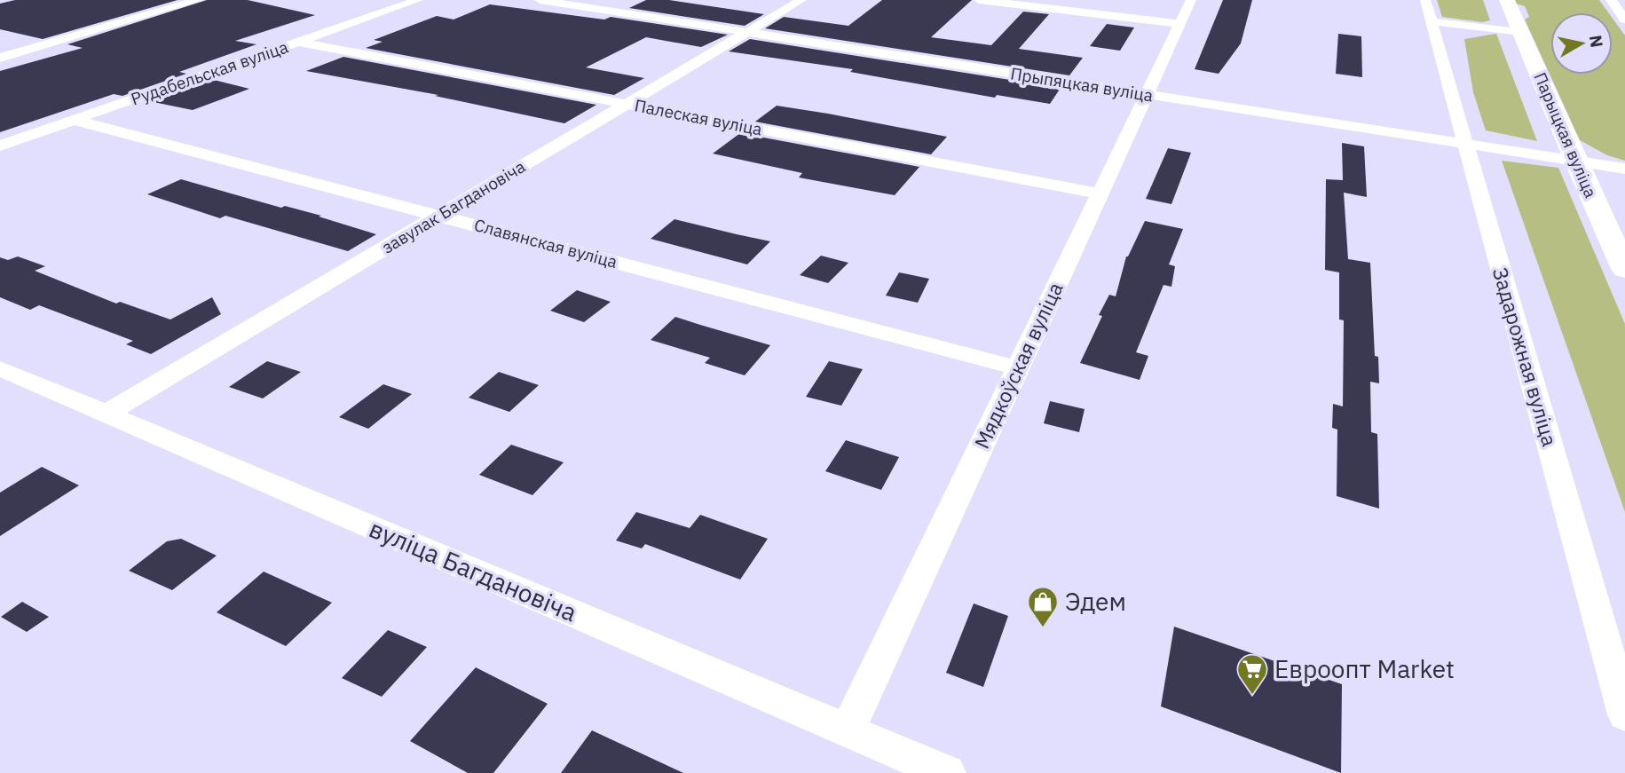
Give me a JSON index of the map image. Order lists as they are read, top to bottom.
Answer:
{
  "streets": {
    "main road": ["Парыцкая вуліца"],
    "street": [
      "Рудабельская вуліца",
      "Прыпяцкая вуліца",
      "Палеская вуліца",
      "завулак Багдановіча",
      "Славянская вуліца",
      "Задарожная вуліца",
      "Мядкоўская вуліца",
      "вуліца Багдановіча"
    ]
  },
  "crossings": [
    ["Рудабельская вуліца", "Палеская вуліца"],
    ["Рудабельская вуліца", "Славянская вуліца"],
    ["Прыпяцкая вуліца", "Парыцкая вуліца"],
    ["Прыпяцкая вуліца", "завулак Багдановіча"],
    ["Прыпяцкая вуліца", "Задарожная вуліца"],
    ["Прыпяцкая вуліца", "Мядкоўская вуліца"],
    ["Палеская вуліца", "завулак Багдановіча"],
    ["Палеская вуліца", "Мядкоўская вуліца"],
    ["завулак Багдановіча", "Славянская вуліца"],
    ["завулак Багдановіча", "вуліца Багдановіча"],
    ["Славянская вуліца", "Мядкоўская вуліца"],
    ["Мядкоўская вуліца", "вуліца Багдановіча"]
  ],
  "places": {
    "shop": ["Эдем"],
    "supermarket": ["Евроопт Market"]
  },
  "north": "right"
}
